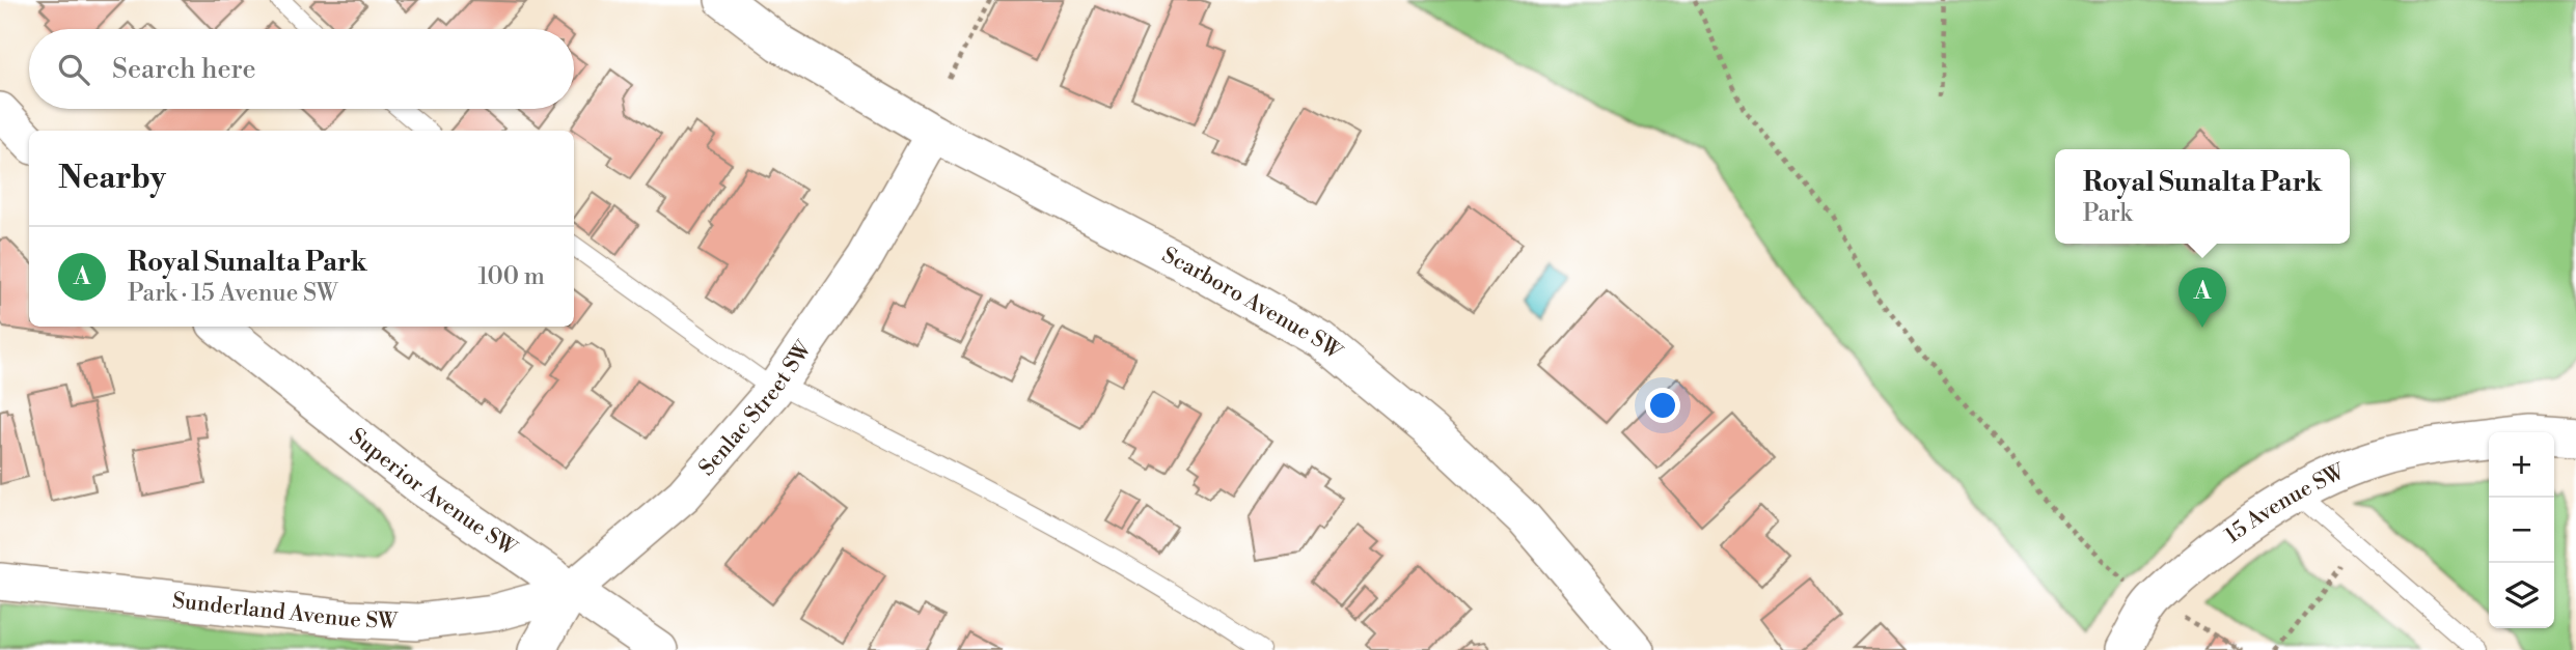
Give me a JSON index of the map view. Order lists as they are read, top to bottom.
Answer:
{
  "streets": {
    "street": [
      "Scarboro Avenue SW",
      "Senlac Street SW",
      "Superior Avenue SW",
      "15 Avenue SW",
      "Sunderland Avenue SW"
    ]
  },
  "crossings": [
    ["Scarboro Avenue SW", "Senlac Street SW"],
    ["Senlac Street SW", "Superior Avenue SW"],
    ["Senlac Street SW", "Sunderland Avenue SW"],
    ["Superior Avenue SW", "Sunderland Avenue SW"]
  ],
  "page": {
    "search": "Search here",
    "heading": "Nearby",
    "popup": ["Royal Sunalta Park", "Park"],
    "list": [
      {
        "mark": "A",
        "name": "Royal Sunalta Park",
        "note": "Park · 15 Avenue SW",
        "value": "100 m"
      }
    ],
    "pins": "A",
    "map_buttons": ["+", "−"]
  }
}
